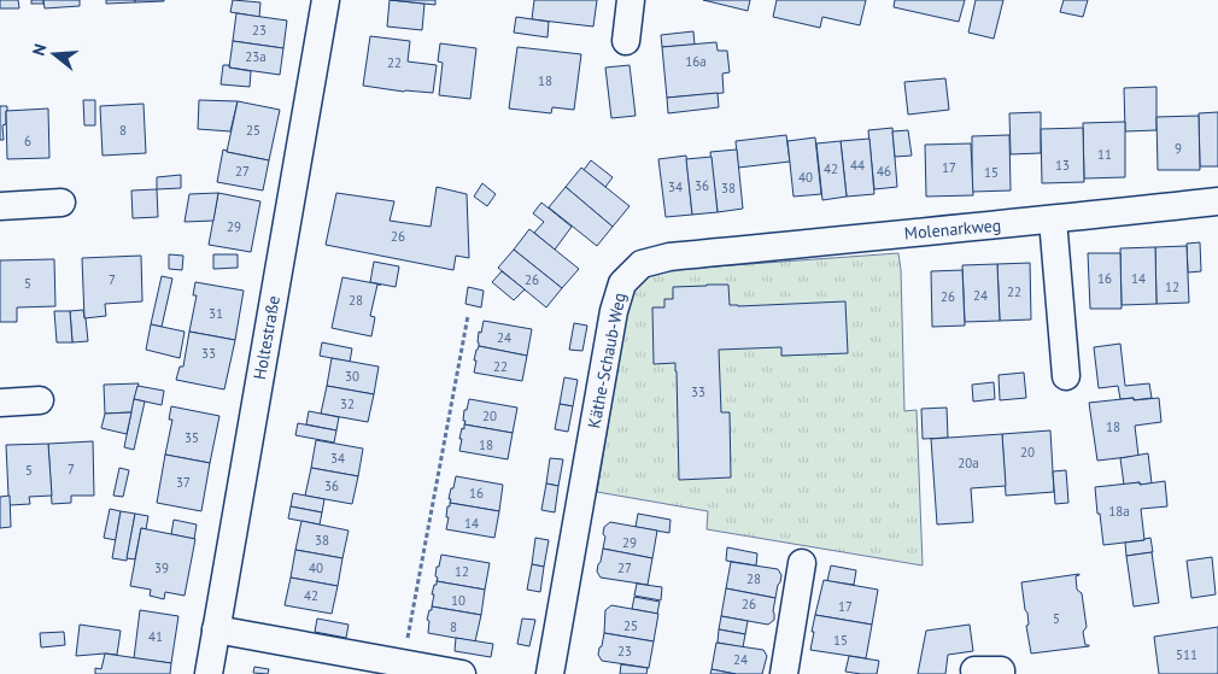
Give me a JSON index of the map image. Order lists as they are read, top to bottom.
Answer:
{
  "streets": {
    "street": ["Molenarkweg", "Holtestraße", "Käthe-Schaub-Weg"]
  },
  "crossings": [
    ["Molenarkweg", "Käthe-Schaub-Weg"]
  ],
  "house_numbers": [
    "23",
    "23a",
    "16a",
    "22",
    "18",
    "8",
    "25",
    "6",
    "9",
    "11",
    "44",
    "13",
    "17",
    "42",
    "27",
    "46",
    "15",
    "40",
    "36",
    "34",
    "38",
    "29",
    "26",
    "16",
    "14",
    "7",
    "26",
    "5",
    "12",
    "22",
    "24",
    "26",
    "28",
    "31",
    "24",
    "33",
    "22",
    "30",
    "33",
    "32",
    "20",
    "18",
    "35",
    "18",
    "20",
    "34",
    "20a",
    "7",
    "5",
    "37",
    "36",
    "16",
    "18a",
    "14",
    "38",
    "29",
    "39",
    "40",
    "27",
    "12",
    "28",
    "42",
    "10",
    "26",
    "17",
    "5",
    "25",
    "8",
    "41",
    "15",
    "23",
    "511",
    "24"
  ],
  "north": "left"
}
